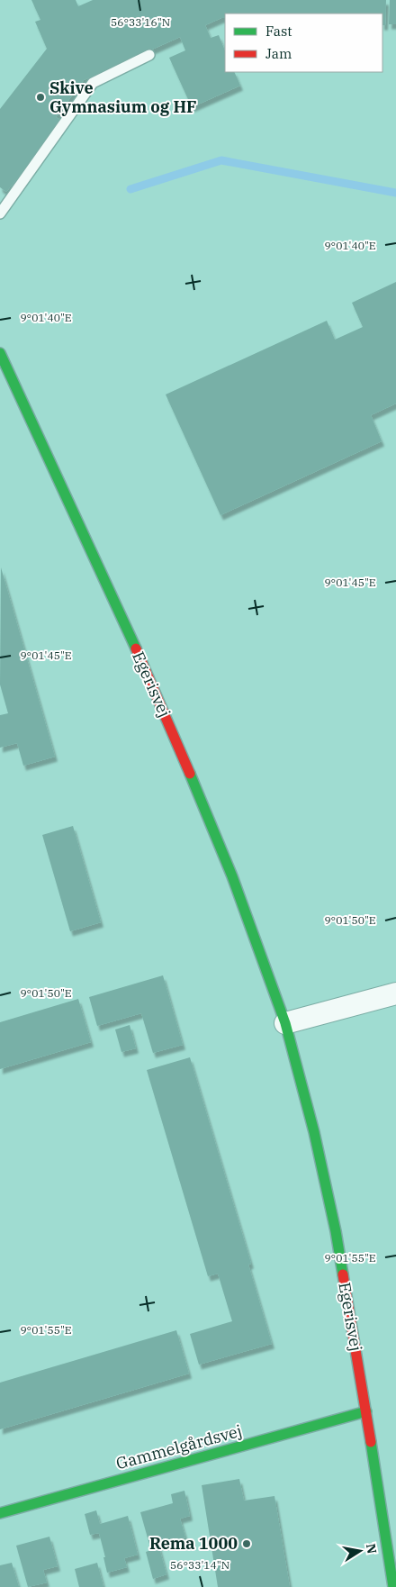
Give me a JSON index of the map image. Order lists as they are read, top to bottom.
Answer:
{
  "streets": {
    "street": ["Egerisvej", "Gammelgårdsvej"]
  },
  "crossings": [
    ["Egerisvej", "Gammelgårdsvej"]
  ],
  "places": ["Skive Gymnasium og HF", "Rema 1000"],
  "legend": ["Fast", "Jam"],
  "north": "right",
  "coordinates": [
    "56°33'16\"N",
    "9°01'40\"E",
    "9°01'45\"E",
    "9°01'50\"E",
    "9°01'55\"E",
    "56°33'14\"N"
  ]
}
